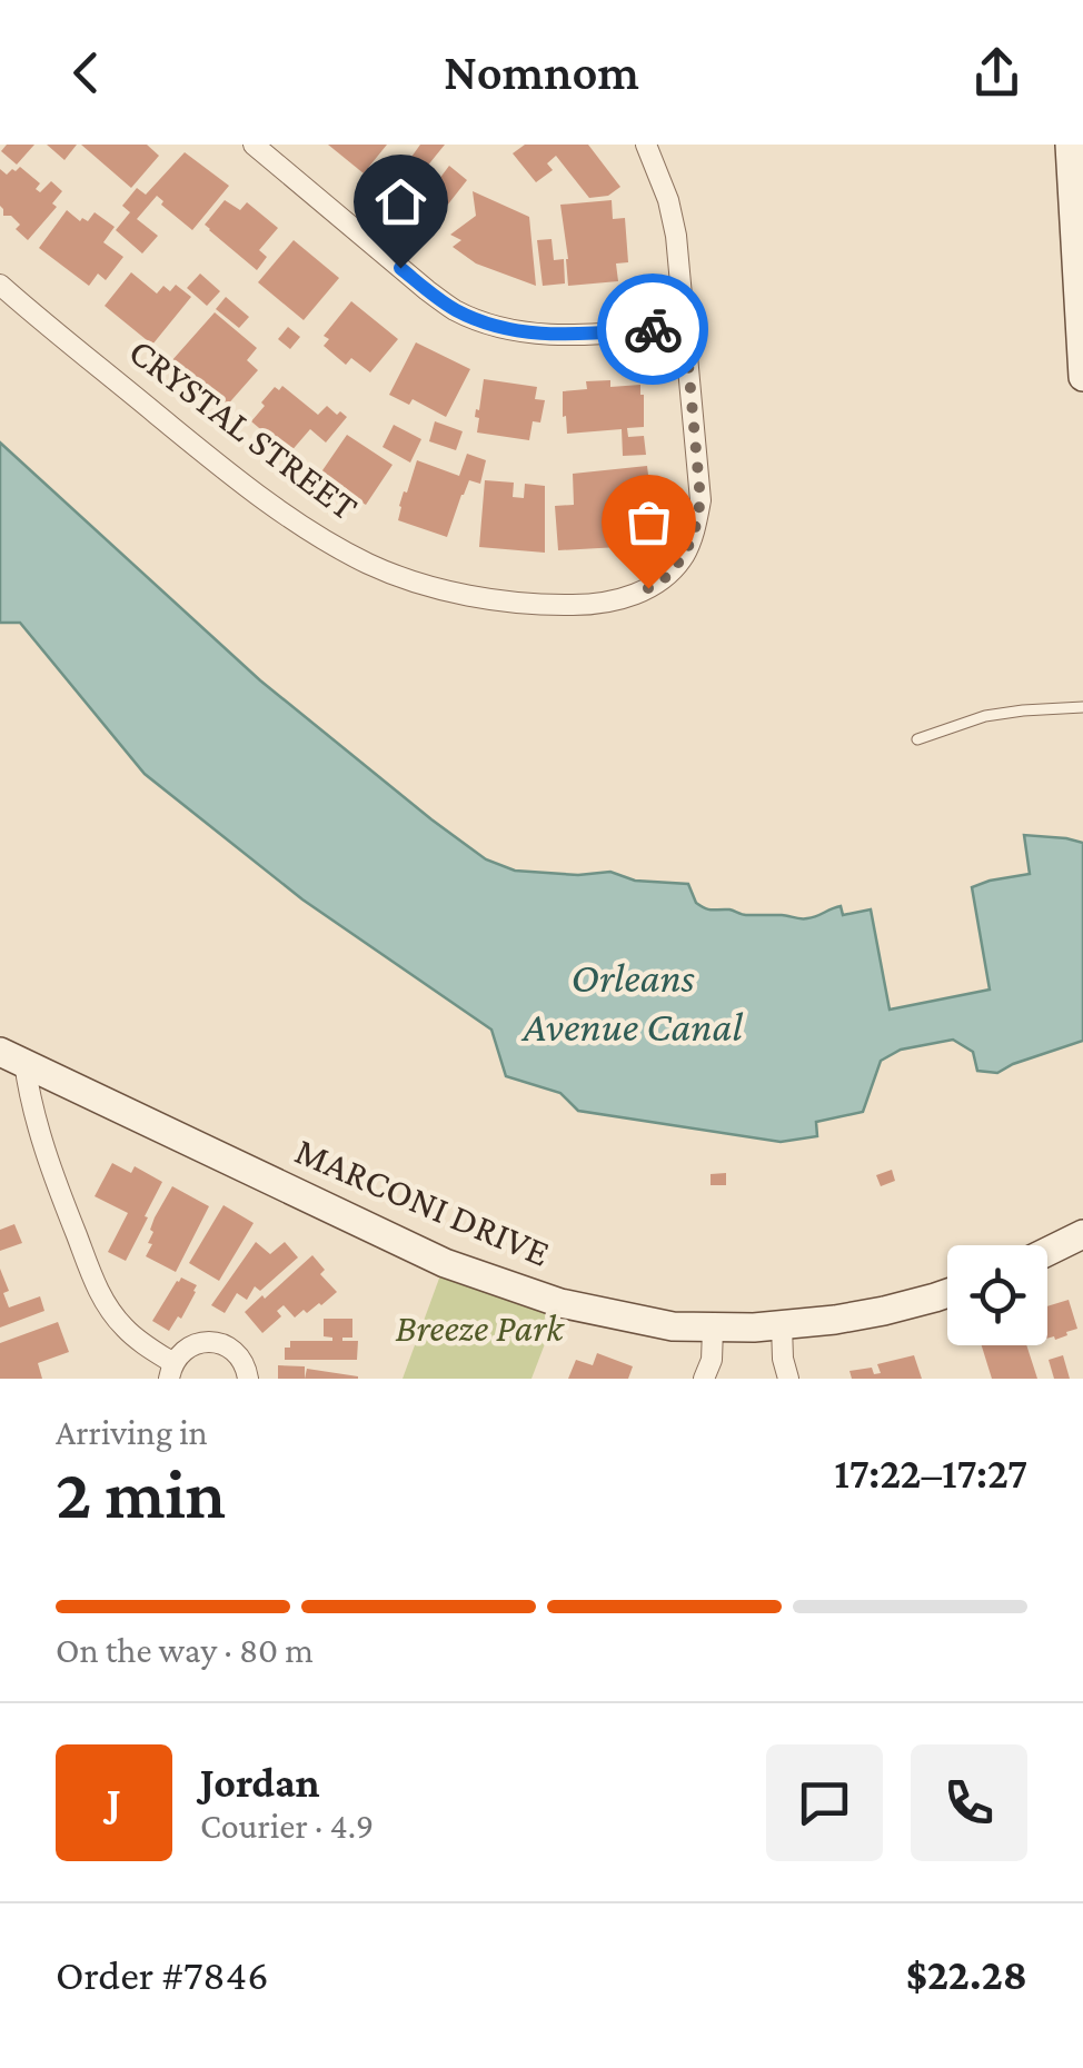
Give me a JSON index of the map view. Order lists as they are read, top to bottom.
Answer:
{
  "streets": {
    "street": ["CRYSTAL STREET", "MARCONI DRIVE"]
  },
  "water": ["Orleans Avenue Canal"],
  "parks": ["Breeze Park"],
  "page": {
    "header": "Nomnom",
    "heading": ["2 min", "Arriving in", "17:22–17:27"],
    "panel": [
      "Jordan",
      "Courier · 4.9",
      "Order #7846",
      "$22.28"
    ],
    "bar": "On the way · 80 m",
    "round": "J"
  }
}
